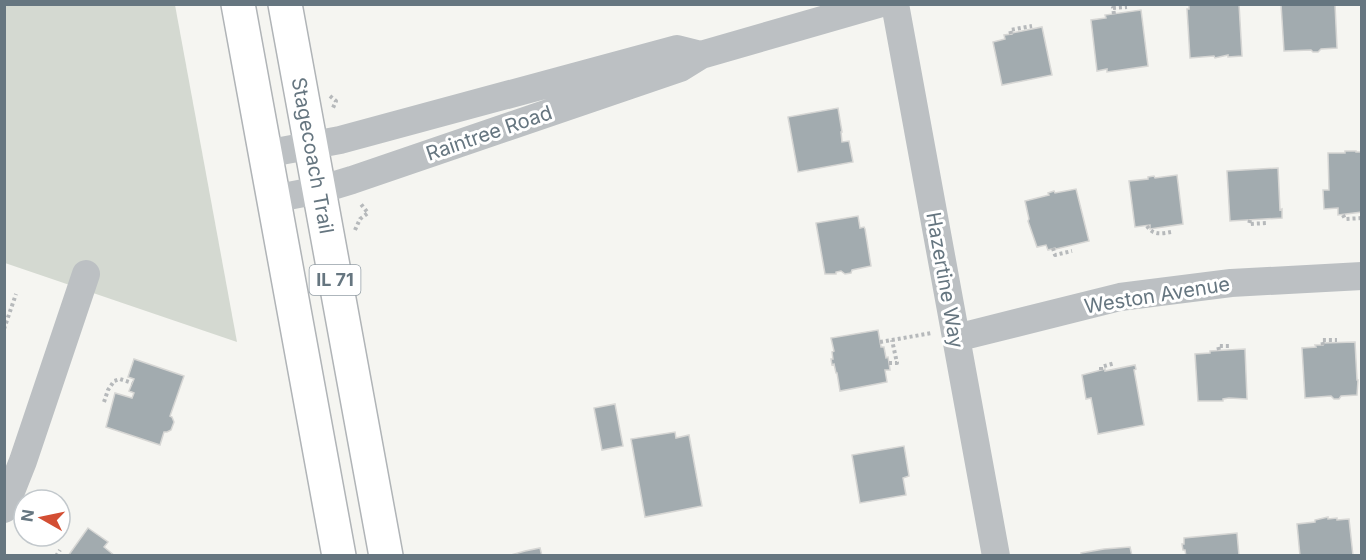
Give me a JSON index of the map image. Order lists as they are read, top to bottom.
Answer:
{
  "streets": {
    "main road": ["Stagecoach Trail", "IL 71"],
    "street": ["Raintree Road", "Hazertine Way", "Weston Avenue"]
  },
  "crossings": [
    ["Raintree Road", "Stagecoach Trail"],
    ["Raintree Road", "IL 71"],
    ["Hazertine Way", "Weston Avenue"]
  ],
  "north": "left"
}
